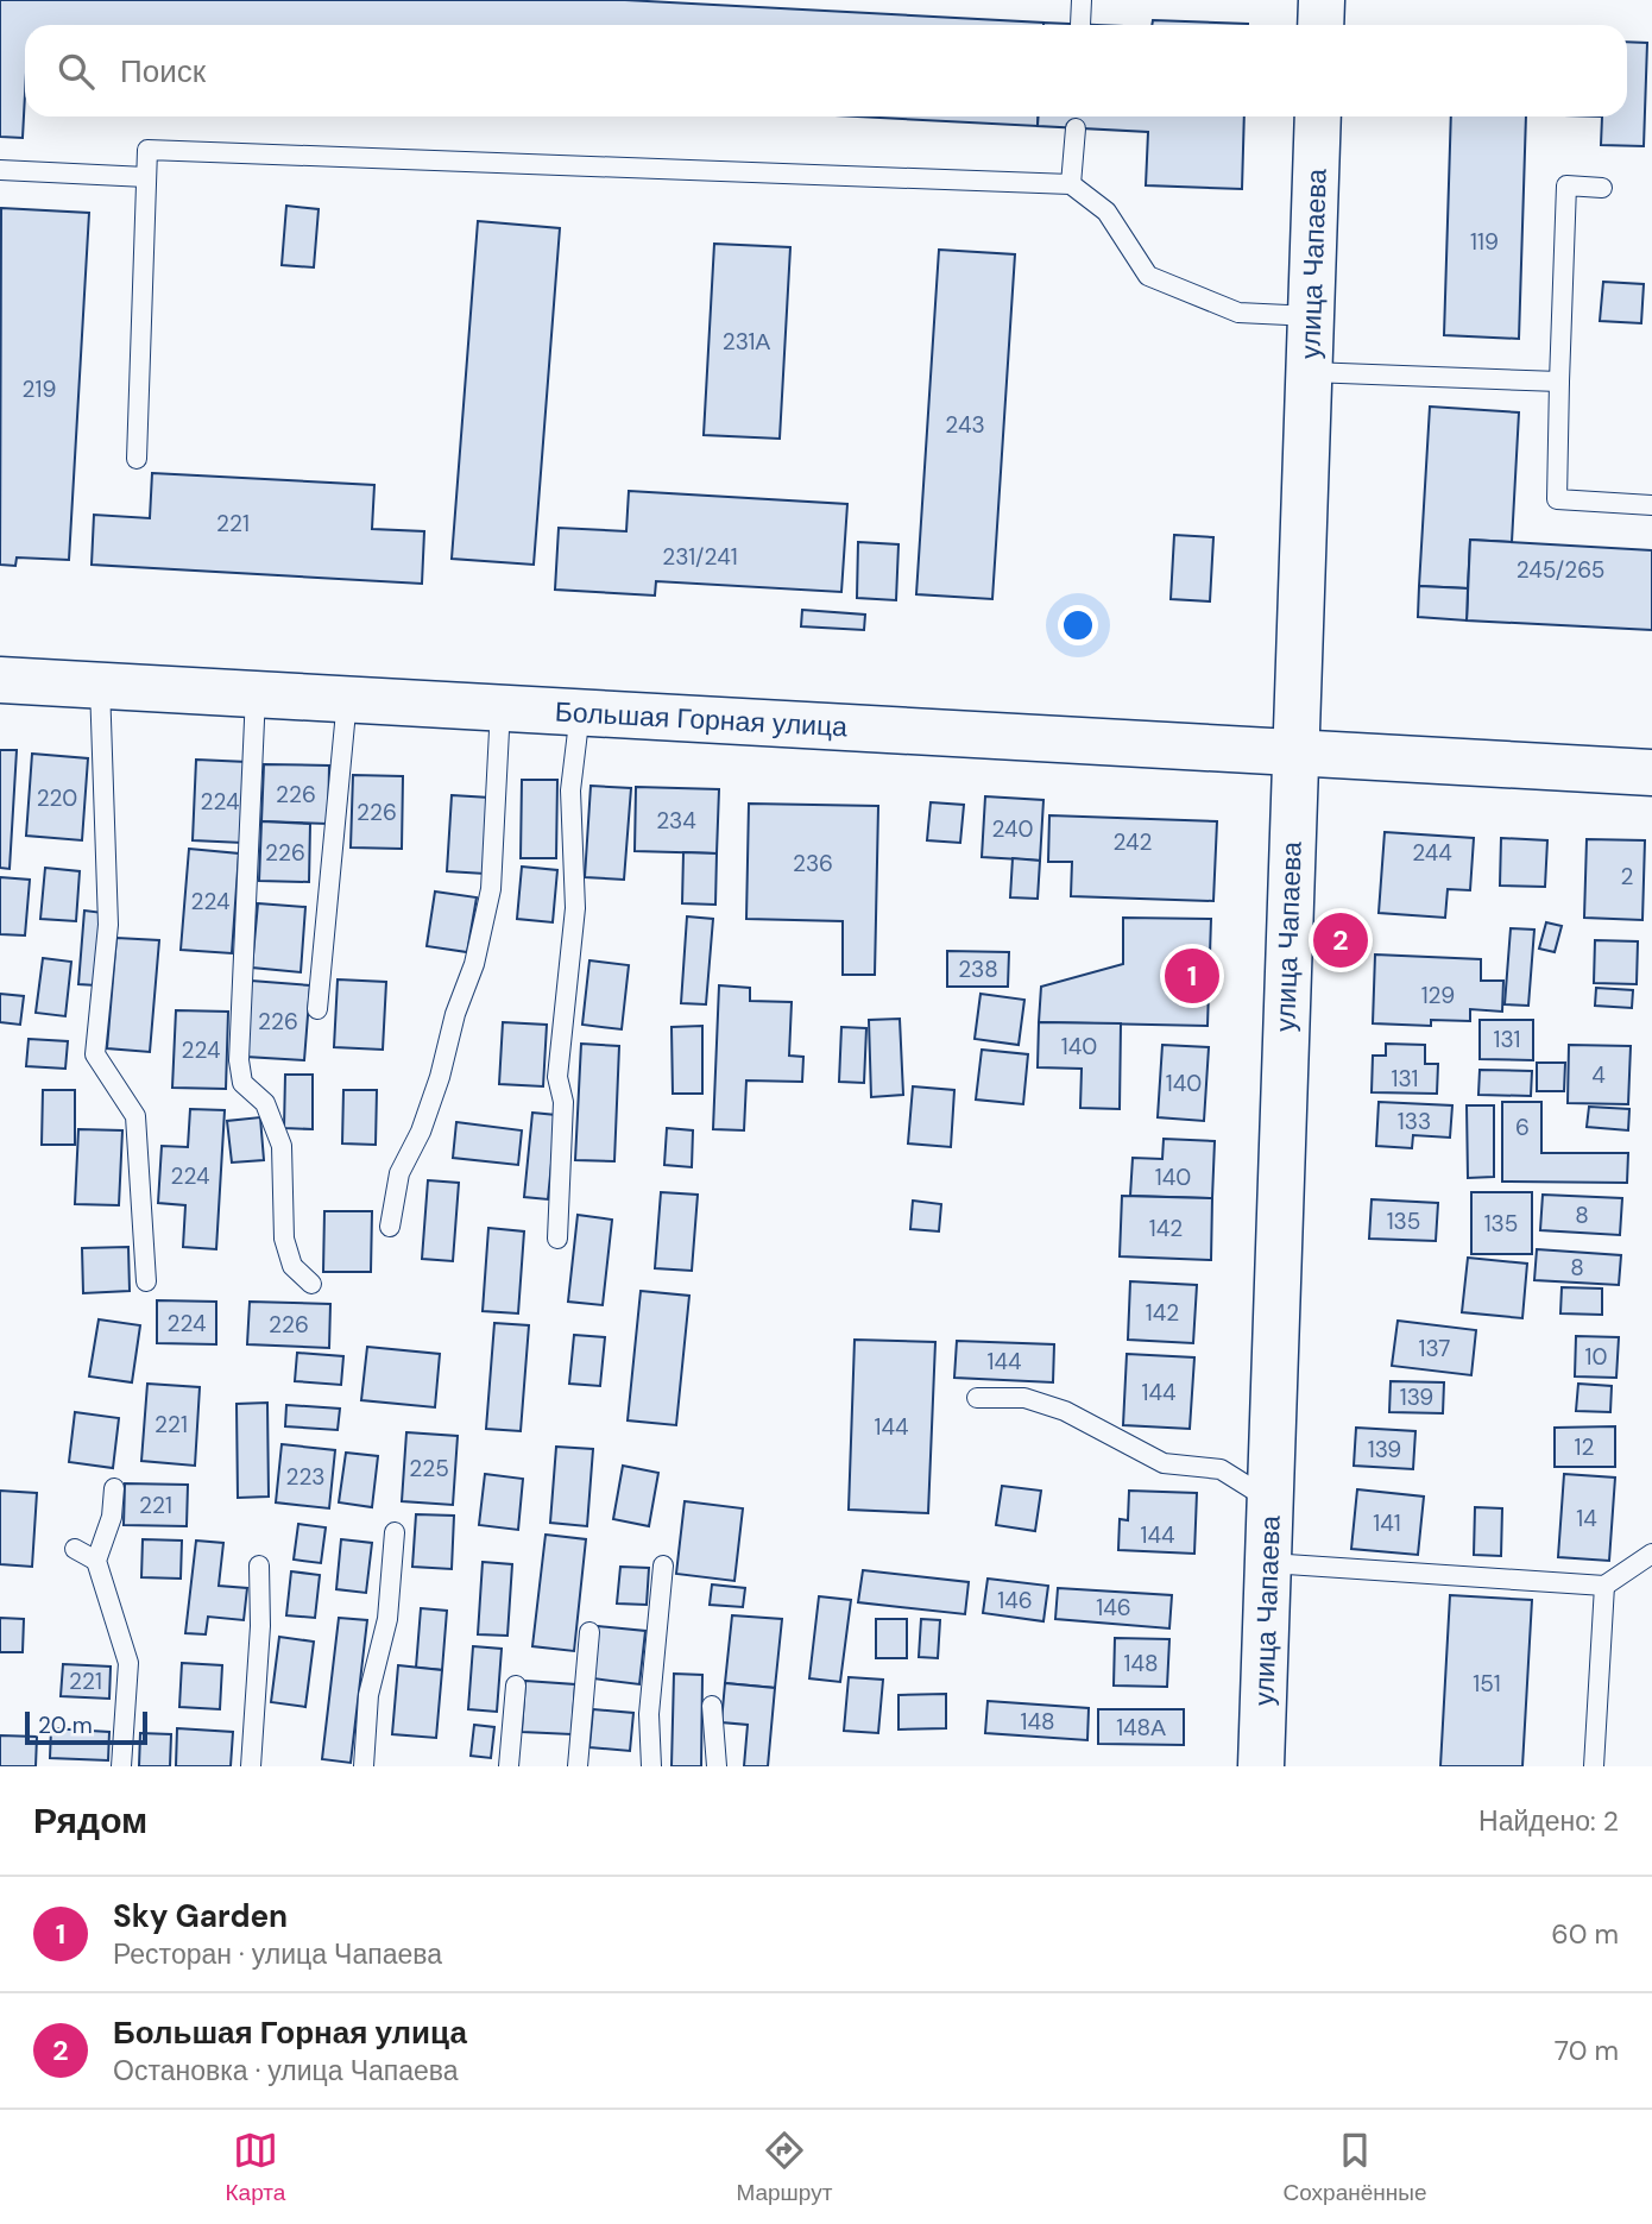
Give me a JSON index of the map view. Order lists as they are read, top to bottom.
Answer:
{
  "streets": {
    "street": ["улица Чапаева", "Большая Горная улица"]
  },
  "crossings": [
    ["улица Чапаева", "Большая Горная улица"]
  ],
  "house_numbers": [
    "119",
    "231А",
    "219",
    "243",
    "221",
    "231/241",
    "245/265",
    "226",
    "220",
    "224",
    "226",
    "234",
    "240",
    "242",
    "226",
    "244",
    "236",
    "2",
    "224",
    "238",
    "129",
    "226",
    "131",
    "140",
    "224",
    "4",
    "131",
    "140",
    "133",
    "6",
    "224",
    "140",
    "8",
    "135",
    "135",
    "142",
    "8",
    "142",
    "224",
    "226",
    "137",
    "10",
    "144",
    "144",
    "139",
    "221",
    "144",
    "12",
    "139",
    "225",
    "223",
    "221",
    "14",
    "141",
    "144",
    "146",
    "146",
    "148",
    "221",
    "151",
    "148",
    "148А"
  ],
  "scale_bar": "20 m",
  "page": {
    "search": "Поиск",
    "pins": ["2", "1"],
    "scale": "20 m",
    "heading": ["Рядом", "Найдено: 2"],
    "list": [
      {
        "mark": "1",
        "name": "Sky Garden",
        "note": "Ресторан · улица Чапаева",
        "value": "60 m"
      },
      {
        "mark": "2",
        "name": "Большая Горная улица",
        "note": "Остановка · улица Чапаева",
        "value": "70 m"
      }
    ],
    "nav": ["Карта", "Маршрут", "Сохранённые"]
  }
}
